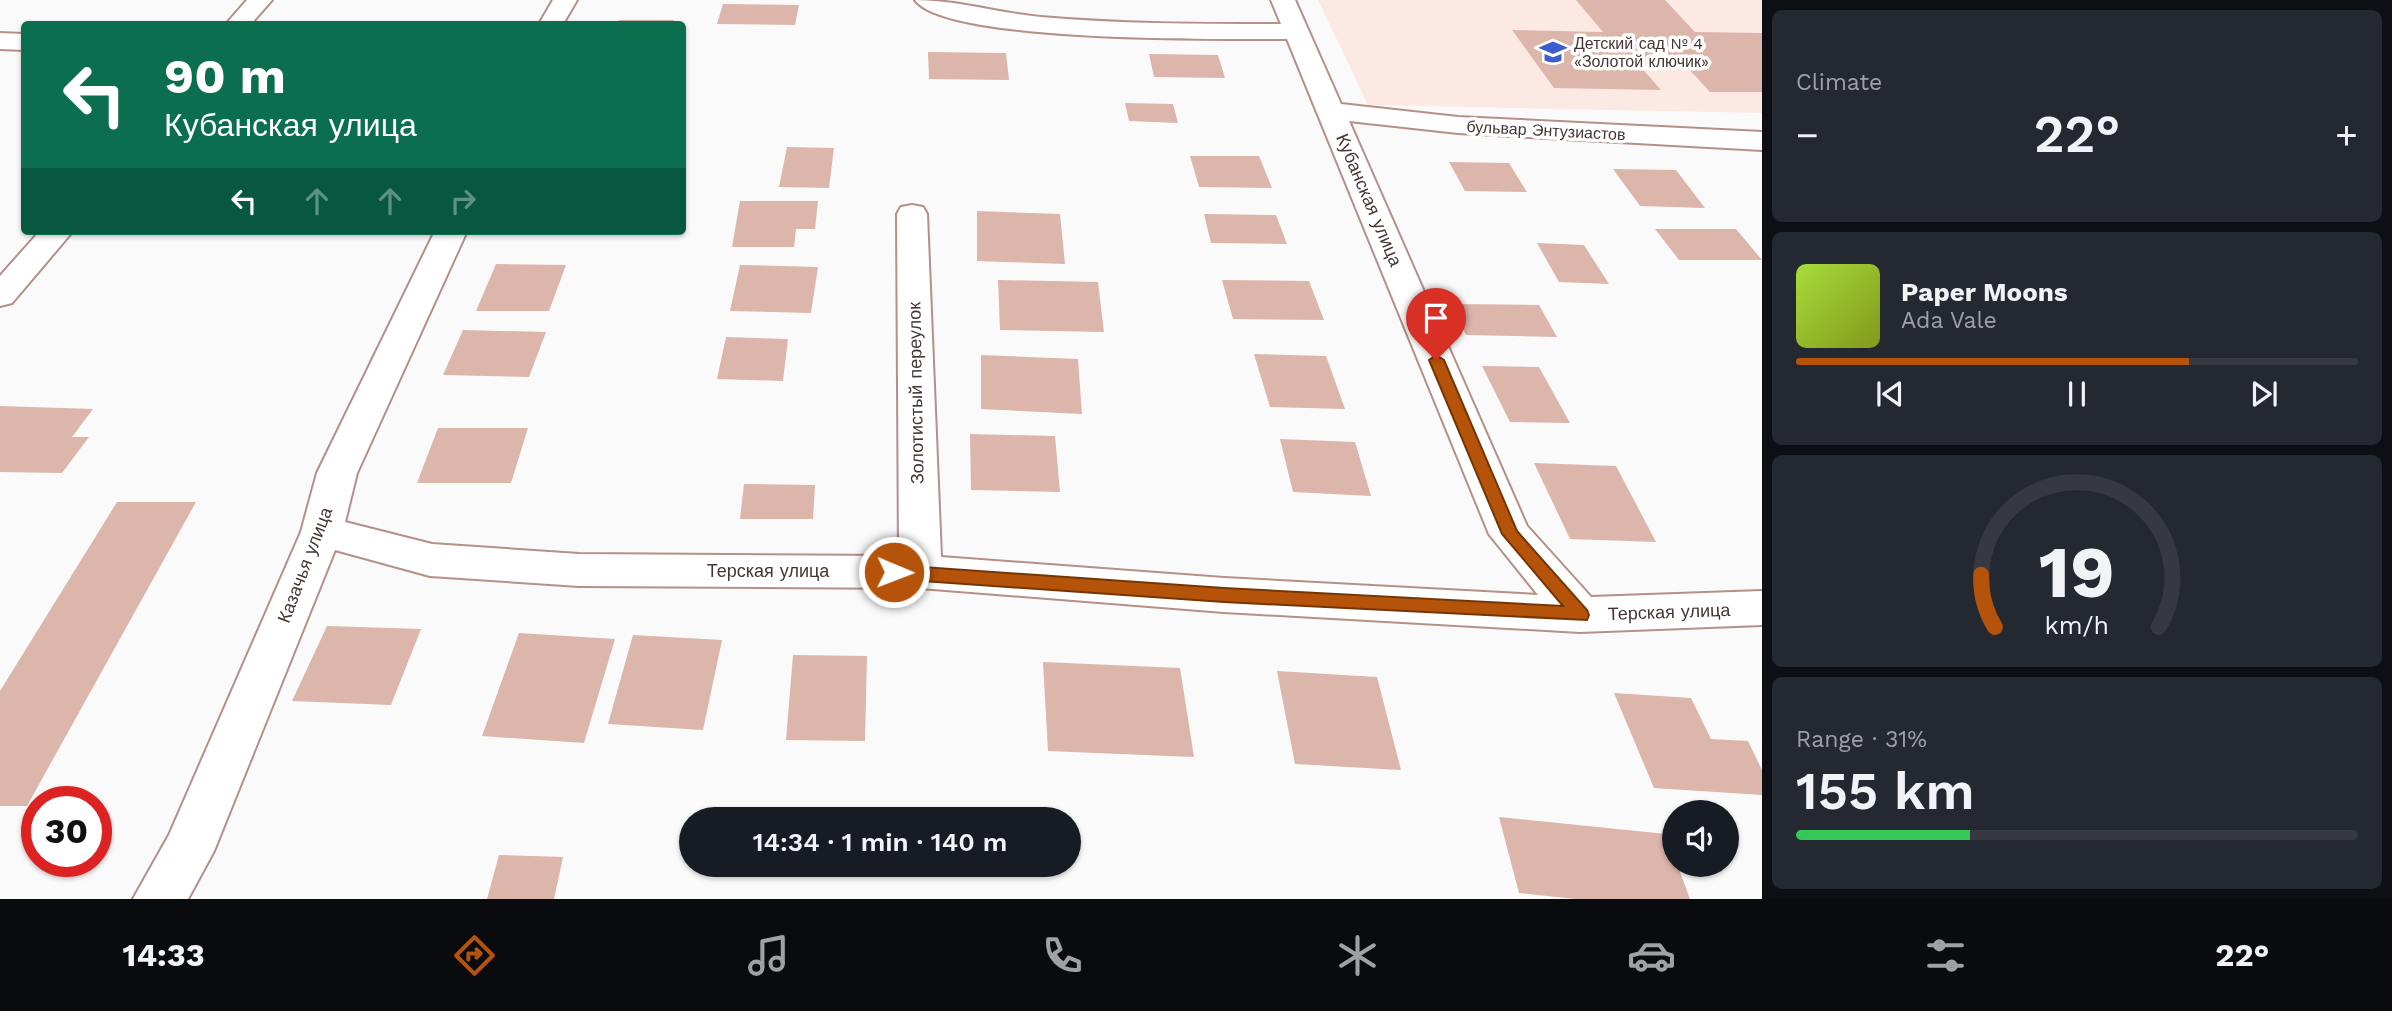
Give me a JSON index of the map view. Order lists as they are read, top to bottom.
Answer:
{
  "streets": {
    "street": [
      "бульвар Энтузиастов",
      "Кубанская улица",
      "Золотистый переулок",
      "Казачья улица",
      "Терская улица"
    ]
  },
  "crossings": [
    ["бульвар Энтузиастов", "Кубанская улица"],
    ["Кубанская улица", "Терская улица"],
    ["Золотистый переулок", "Терская улица"],
    ["Казачья улица", "Терская улица"]
  ],
  "places": {
    "school or university": ["Детский сад № 4 «Золотой ключик»"]
  },
  "page": {
    "tile": [
      "Climate",
      ["Range · 31%", "155 km"]
    ],
    "turn": ["90 m", "Кубанская улица"],
    "heat": ["−", "22°", "+"],
    "song": ["Paper Moons", "Ada Vale"],
    "limit": "30",
    "trip": "14:34 · 1 min · 140 m",
    "tabs": ["14:33", "22°"],
    "gauge": ["19", "km/h"]
  }
}
